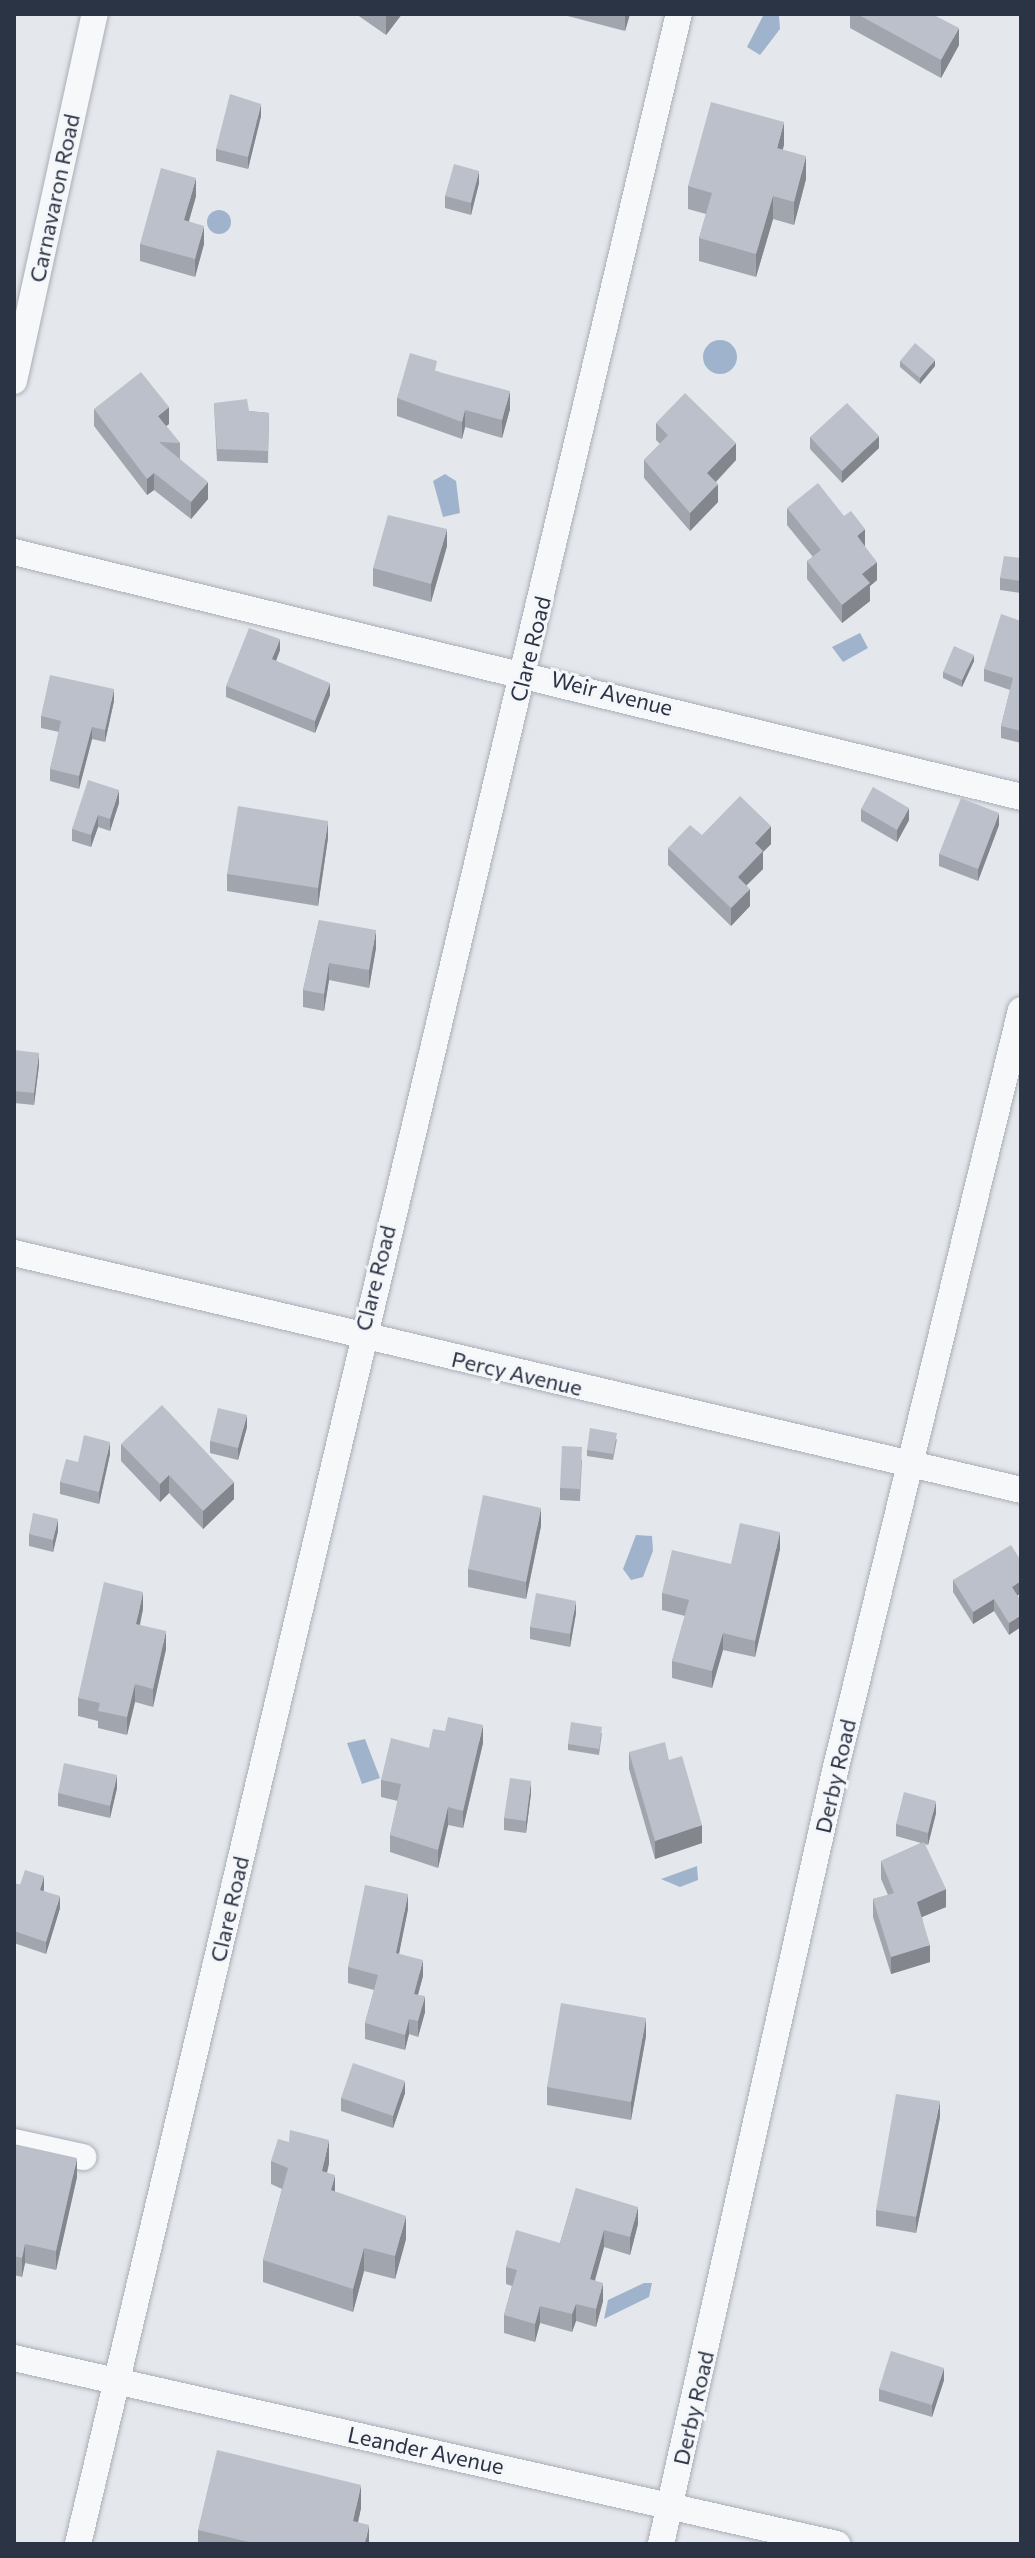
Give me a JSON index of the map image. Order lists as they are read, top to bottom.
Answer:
{
  "streets": {
    "street": [
      "Carnavaron Road",
      "Clare Road",
      "Weir Avenue",
      "Percy Avenue",
      "Derby Road",
      "Leander Avenue"
    ]
  },
  "crossings": [
    ["Clare Road", "Weir Avenue"],
    ["Clare Road", "Percy Avenue"],
    ["Clare Road", "Leander Avenue"],
    ["Percy Avenue", "Derby Road"],
    ["Derby Road", "Leander Avenue"]
  ]
}
